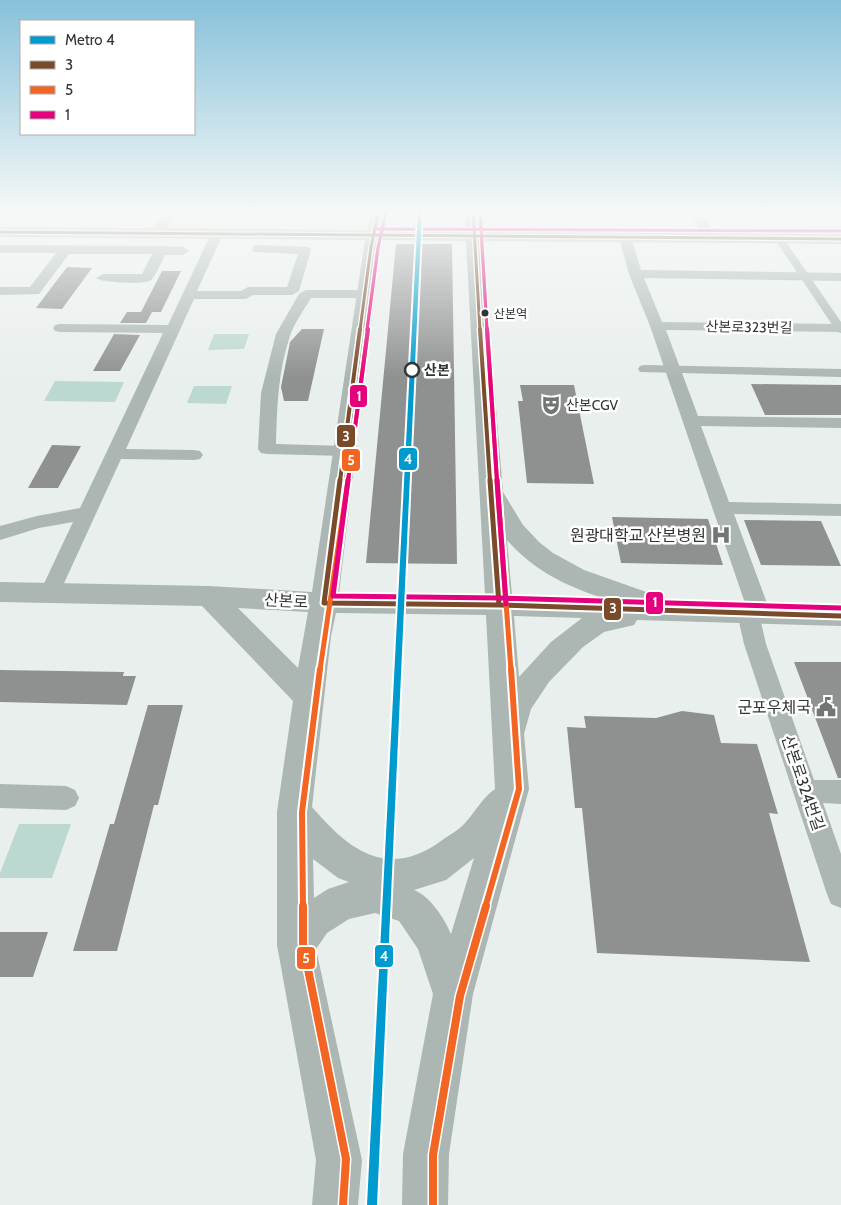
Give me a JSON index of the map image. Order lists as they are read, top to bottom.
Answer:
{
  "streets": {
    "street": ["산본로323번길", "산본로", "산본로324번길"]
  },
  "crossings": [
    ["산본로", "산본로324번길"]
  ],
  "places": {
    "other": ["산본역", "산본"],
    "theatre": ["산본CGV"],
    "hospital": ["원광대학교 산본병원"],
    "public building": ["군포우체국"]
  },
  "lines": [
    "metro line 4",
    "transit line 3",
    "transit line 5",
    "transit line 1"
  ],
  "legend": [
    "Metro 4",
    "3",
    "5",
    "1"
  ]
}
